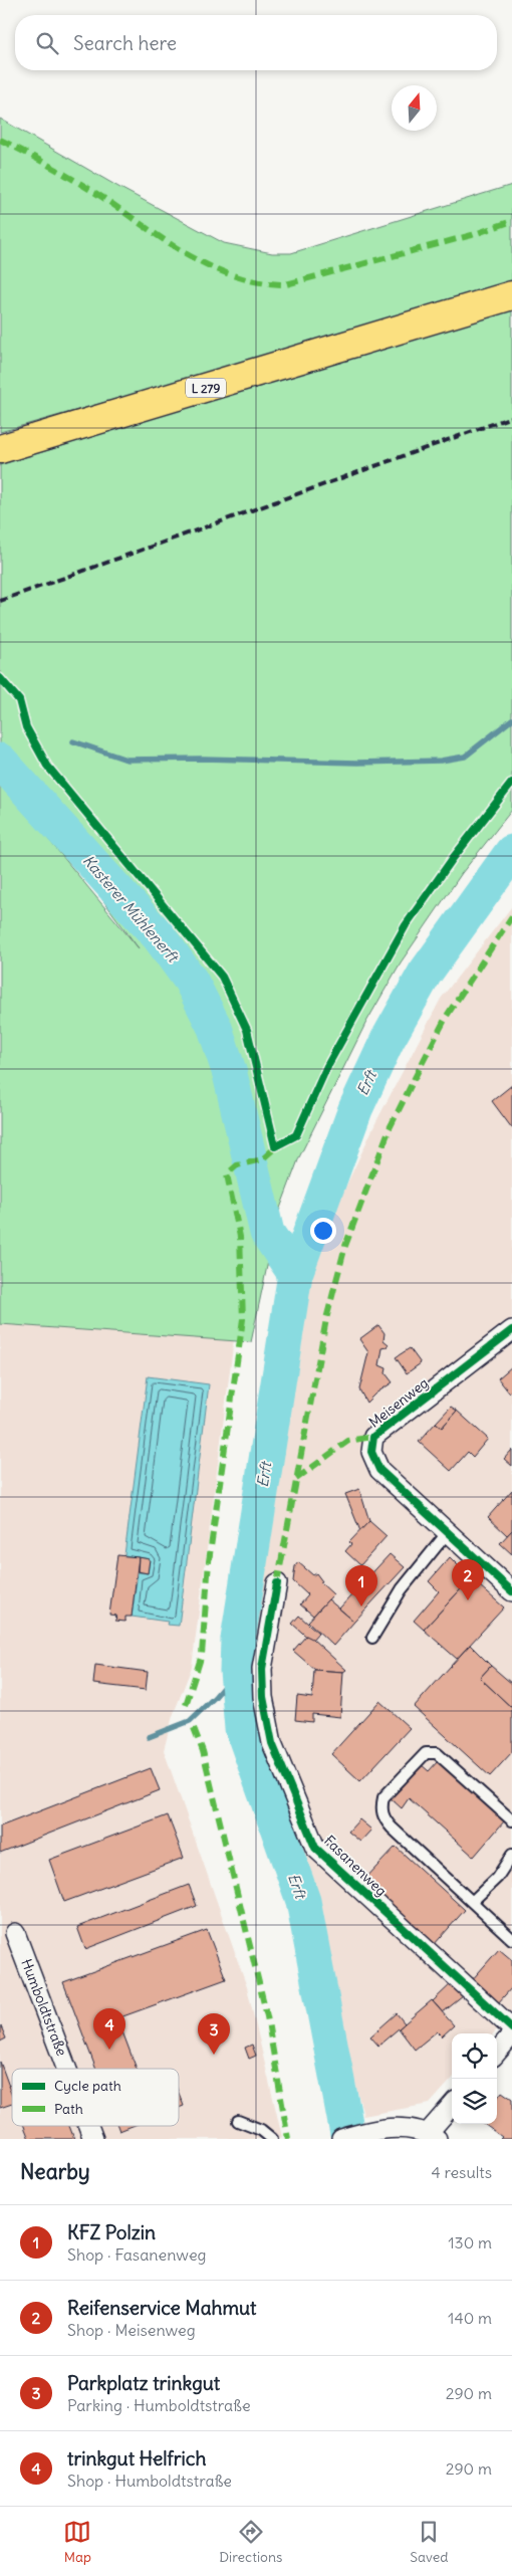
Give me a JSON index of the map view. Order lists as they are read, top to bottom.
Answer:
{
  "streets": {
    "main road": ["L 279"],
    "street": ["Meisenweg", "Fasanenweg", "Humboldtstraße"]
  },
  "water": ["Kasterer Mühlenerft", "Erft"],
  "legend": ["Cycle path", "Path"],
  "north": "top",
  "page": {
    "search": "Search here",
    "pins": [
      "2",
      "1",
      "4",
      "3"
    ],
    "heading": ["Nearby", "4 results"],
    "list": [
      {
        "mark": "1",
        "name": "KFZ Polzin",
        "note": "Shop · Fasanenweg",
        "value": "130 m"
      },
      {
        "mark": "2",
        "name": "Reifenservice Mahmut",
        "note": "Shop · Meisenweg",
        "value": "140 m"
      },
      {
        "mark": "3",
        "name": "Parkplatz trinkgut",
        "note": "Parking · Humboldtstraße",
        "value": "290 m"
      },
      {
        "mark": "4",
        "name": "trinkgut Helfrich",
        "note": "Shop · Humboldtstraße",
        "value": "290 m"
      }
    ],
    "nav": ["Map", "Directions", "Saved"]
  }
}
